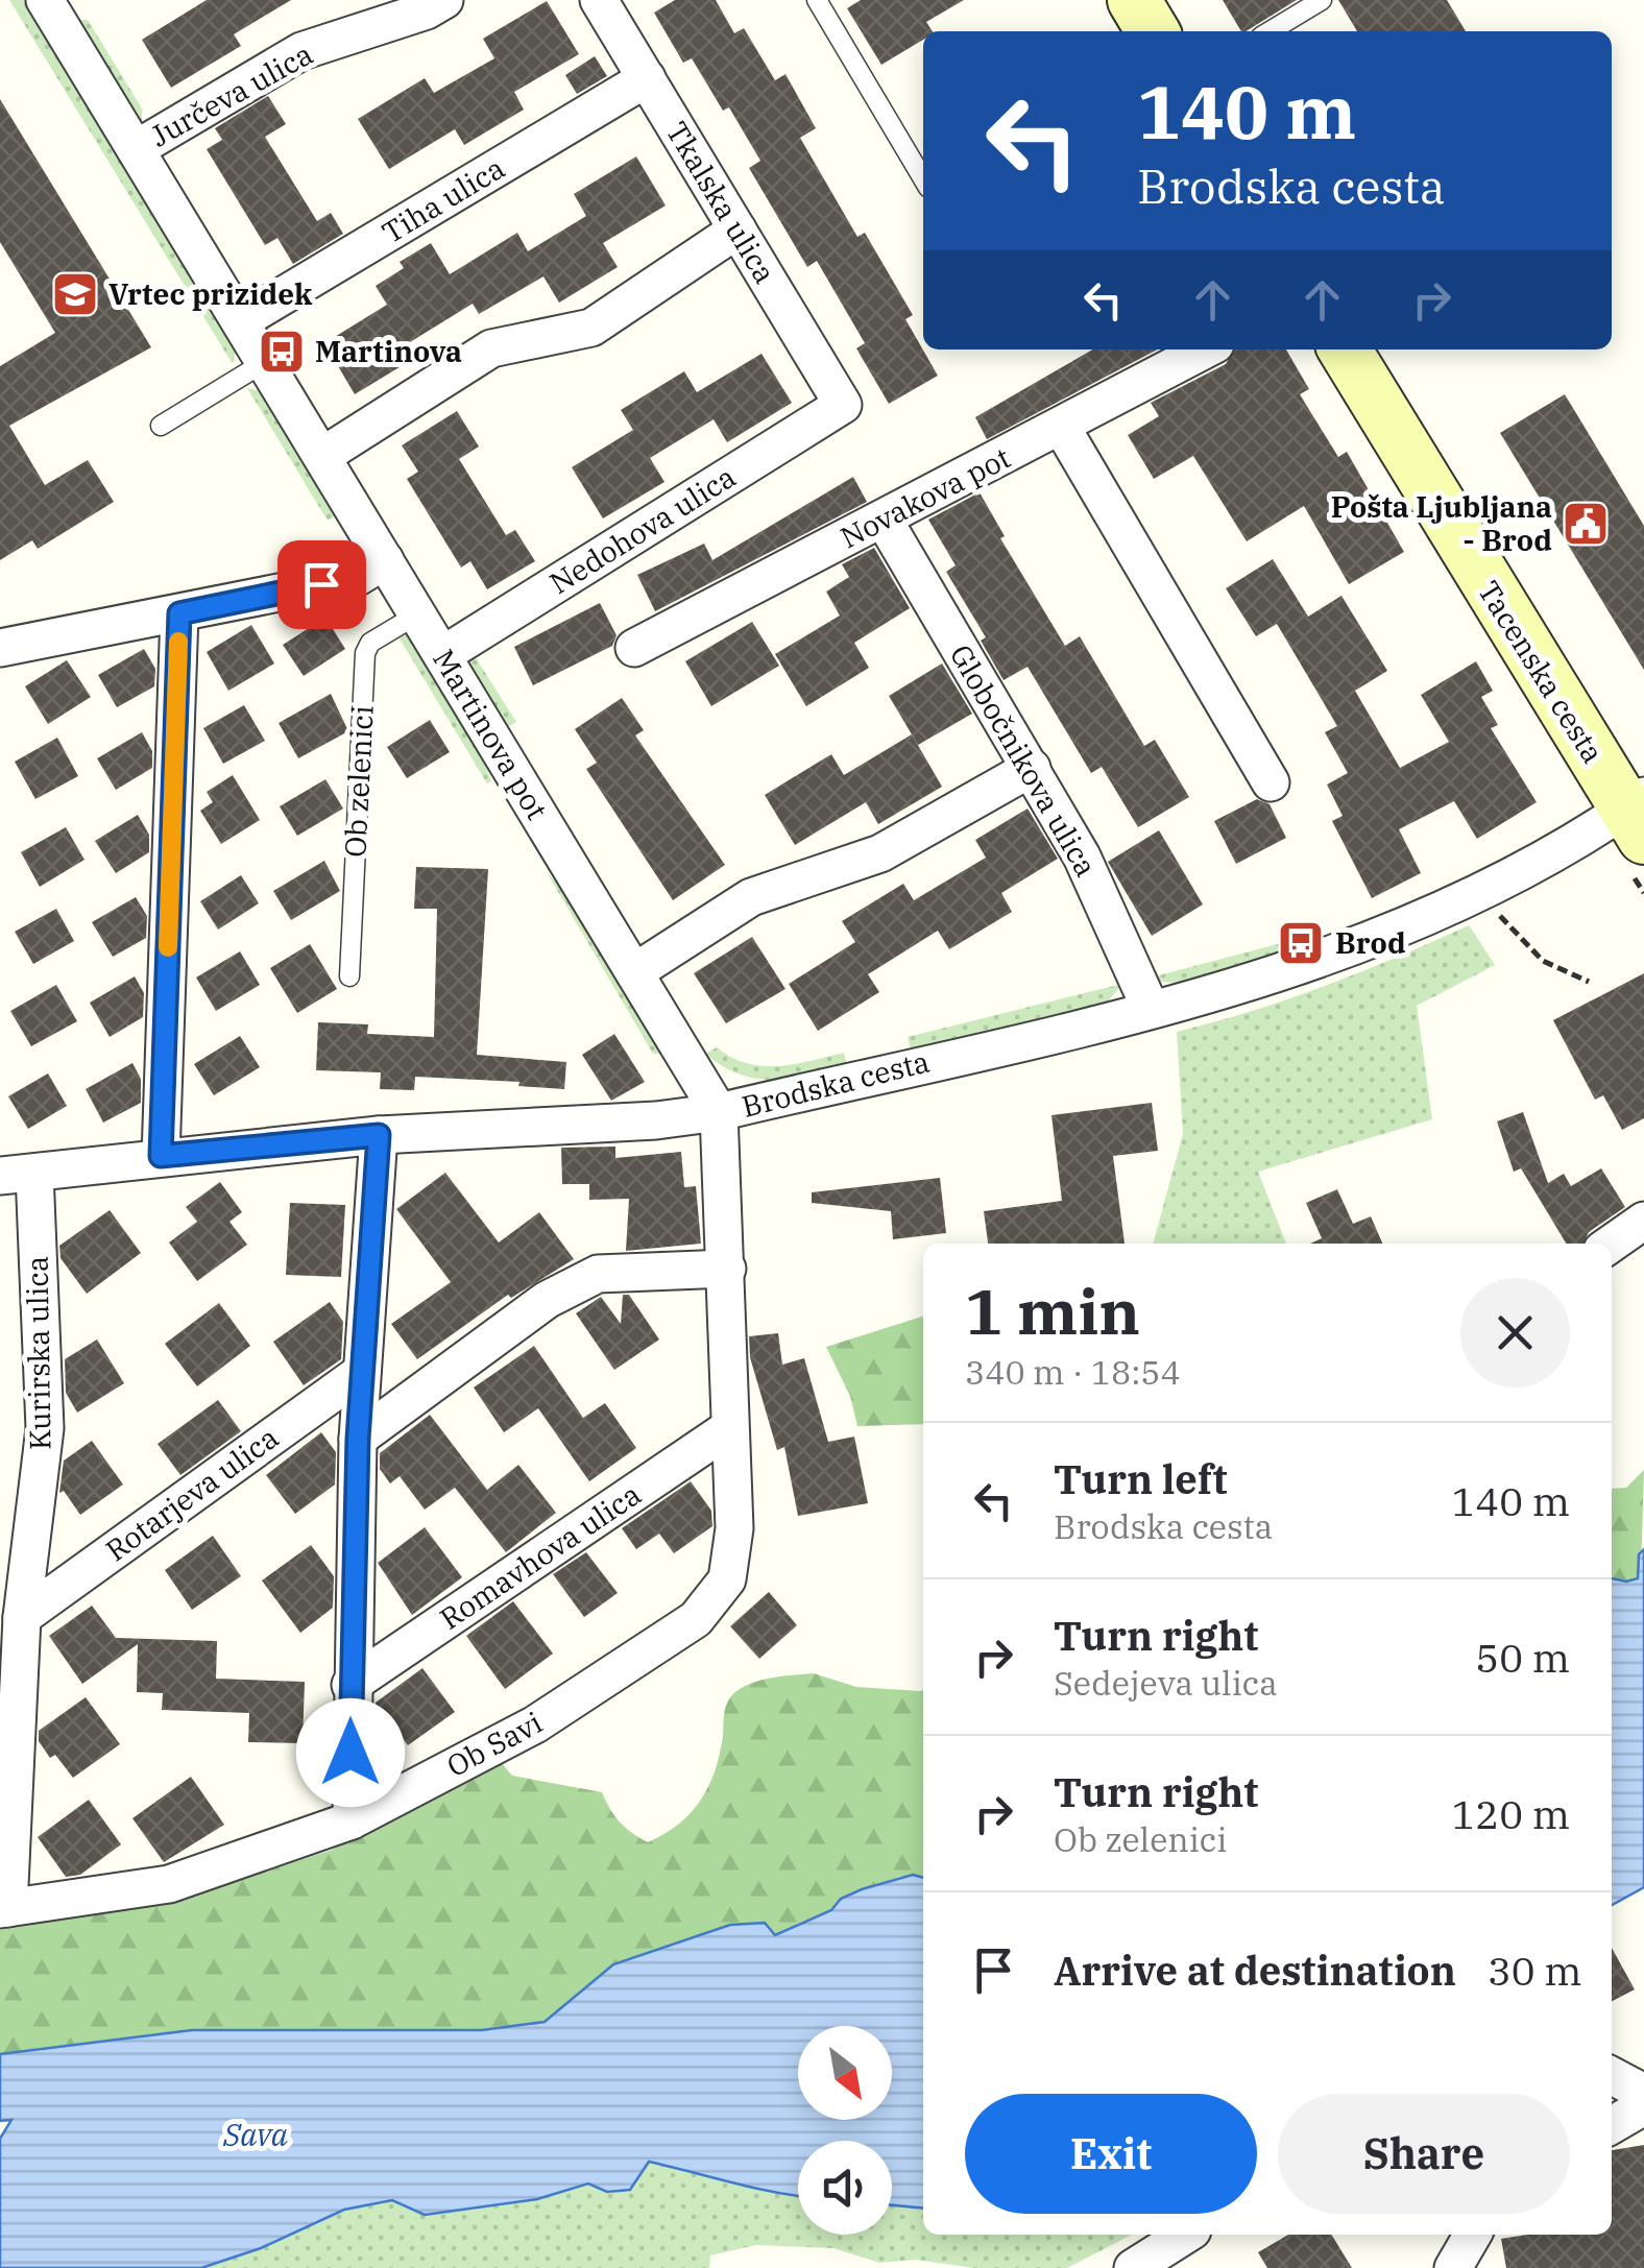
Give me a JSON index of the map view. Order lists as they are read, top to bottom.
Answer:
{
  "streets": {
    "main road": ["Tacenska cesta"],
    "street": [
      "Jurčeva ulica",
      "Tiha ulica",
      "Tkalska ulica",
      "Novakova pot",
      "Nedohova ulica",
      "Martinova pot",
      "Globočnikova ulica",
      "Brodska cesta",
      "Kurirska ulica",
      "Rotarjeva ulica",
      "Romavhova ulica",
      "Ob Savi"
    ],
    "lane": ["Ob zelenici"]
  },
  "crossings": [
    ["Jurčeva ulica", "Martinova pot"],
    ["Tiha ulica", "Tkalska ulica"],
    ["Tiha ulica", "Martinova pot"],
    ["Tkalska ulica", "Nedohova ulica"],
    ["Novakova pot", "Globočnikova ulica"],
    ["Nedohova ulica", "Martinova pot"],
    ["Tacenska cesta", "Brodska cesta"],
    ["Martinova pot", "Ob zelenici"],
    ["Martinova pot", "Brodska cesta"],
    ["Martinova pot", "Romavhova ulica"],
    ["Martinova pot", "Ob Savi"],
    ["Globočnikova ulica", "Brodska cesta"],
    ["Brodska cesta", "Kurirska ulica"],
    ["Kurirska ulica", "Rotarjeva ulica"],
    ["Kurirska ulica", "Ob Savi"]
  ],
  "water": ["Sava"],
  "places": {
    "school or university": ["Vrtec prizidek"],
    "bus stop": ["Martinova", "Brod"],
    "public building": ["Pošta Ljubljana - Brod"]
  },
  "north": "bottom right",
  "page": {
    "turn": ["140 m", "Brodska cesta"],
    "heading": ["1 min", "340 m · 18:54"],
    "list": [
      {
        "name": "Turn left",
        "note": "Brodska cesta",
        "value": "140 m"
      },
      {
        "name": "Turn right",
        "note": "Sedejeva ulica",
        "value": "50 m"
      },
      {
        "name": "Turn right",
        "note": "Ob zelenici",
        "value": "120 m"
      },
      {
        "name": "Arrive at destination",
        "value": "30 m"
      }
    ],
    "buttons": ["Exit", "Share"]
  }
}
